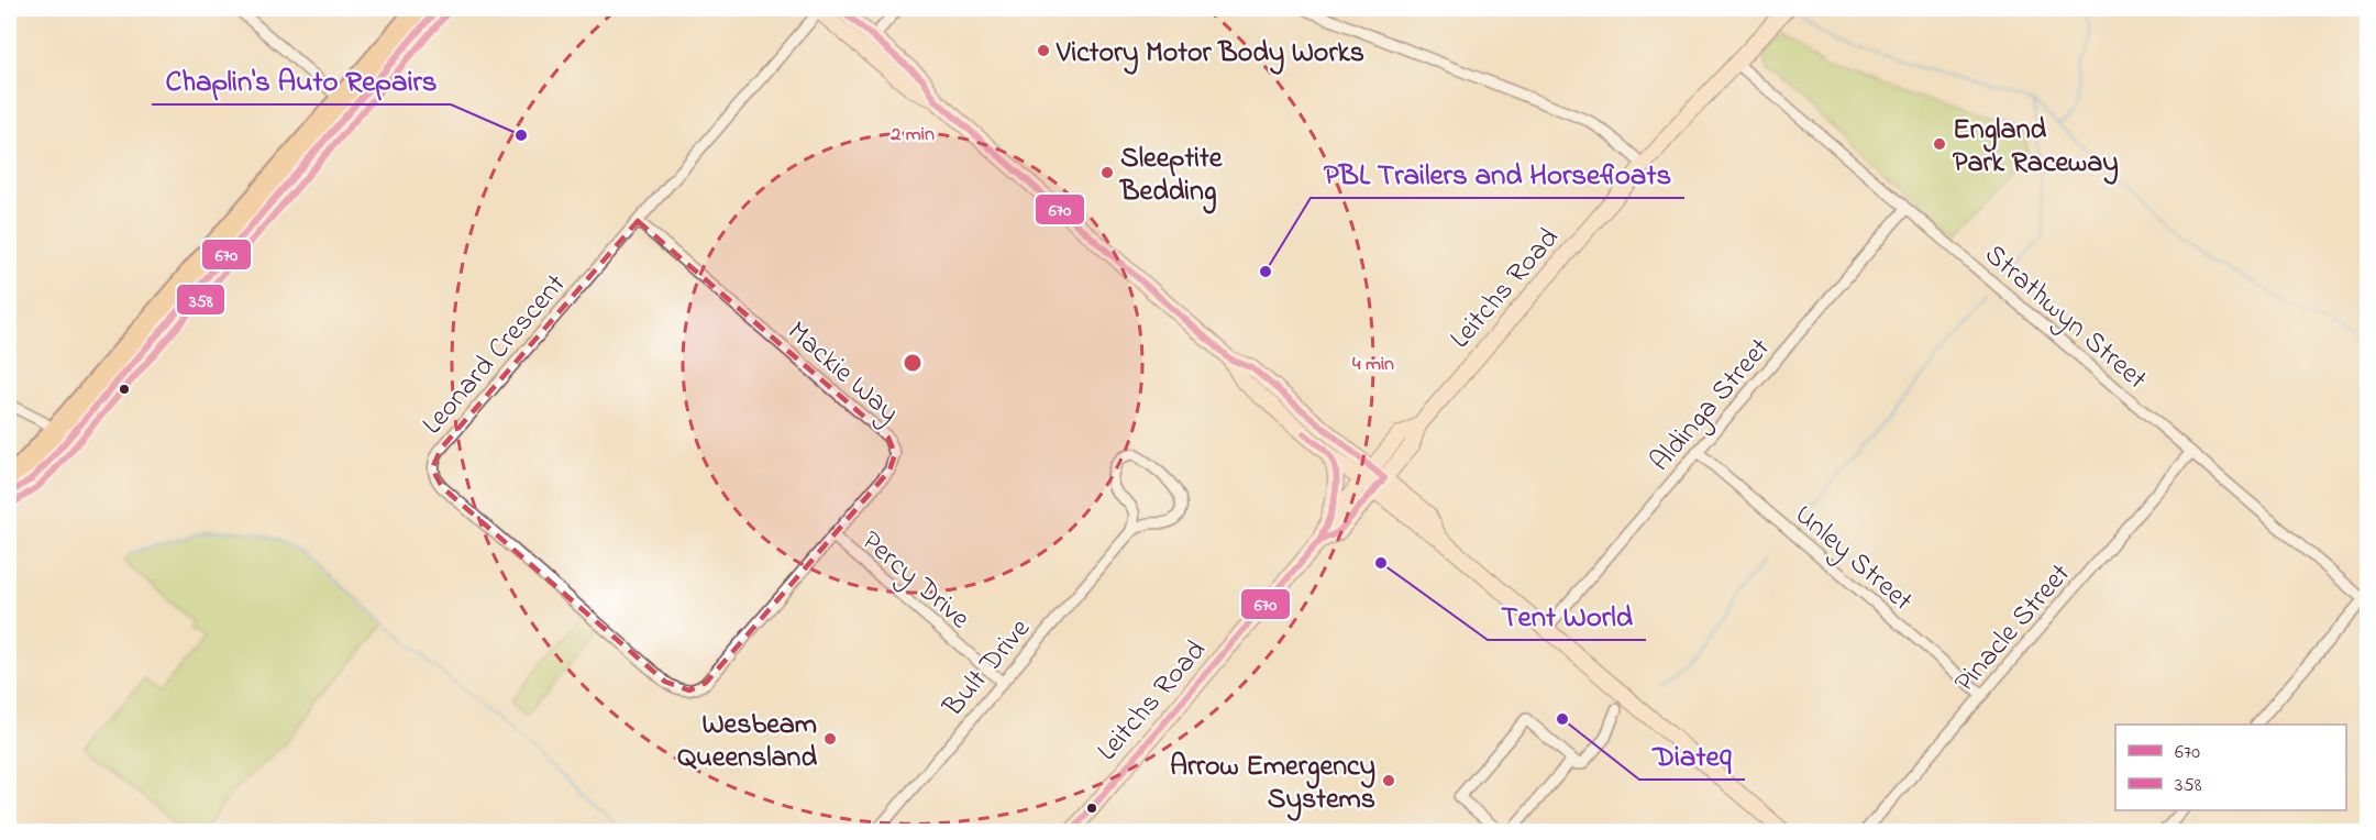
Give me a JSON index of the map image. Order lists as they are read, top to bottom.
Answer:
{
  "streets": {
    "street": [
      "Leitchs Road",
      "Strathwyn Street",
      "Leonard Crescent",
      "Mackie Way",
      "Aldinga Street",
      "Unley Street",
      "Percy Drive",
      "Pinacle Street",
      "Bult Drive"
    ]
  },
  "crossings": [
    ["Leitchs Road", "Strathwyn Street"],
    ["Strathwyn Street", "Aldinga Street"],
    ["Strathwyn Street", "Pinacle Street"],
    ["Leonard Crescent", "Mackie Way"],
    ["Mackie Way", "Percy Drive"],
    ["Aldinga Street", "Unley Street"],
    ["Unley Street", "Pinacle Street"],
    ["Percy Drive", "Bult Drive"]
  ],
  "places": [
    "Victory Motor Body Works",
    "Chaplin's Auto Repairs",
    "England Park Raceway",
    "Sleeptite Bedding",
    "PBL Trailers and Horsefloats",
    "Tent World",
    "Diateq",
    "Wesbeam Queensland",
    "Arrow Emergency Systems"
  ],
  "lines": ["transit line 670", "transit line 358"],
  "legend": ["670", "358"],
  "rings": ["2 min", "4 min"]
}
